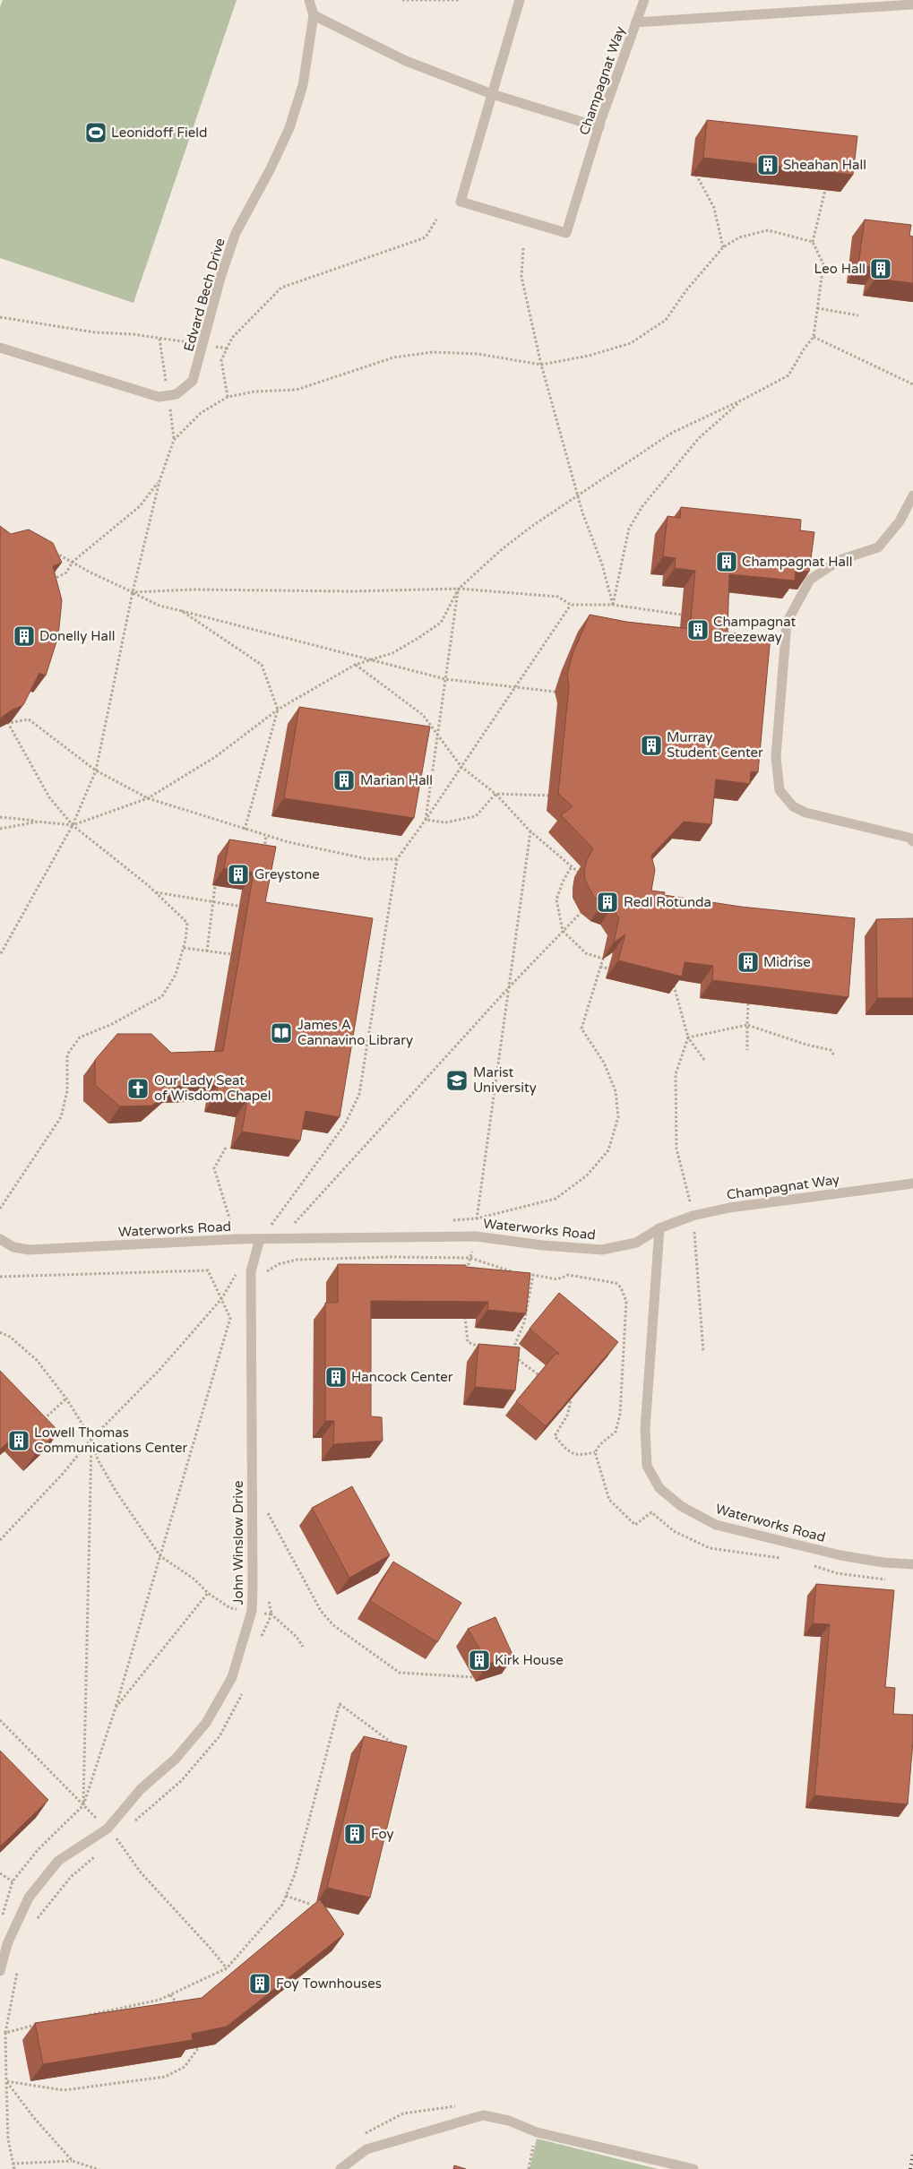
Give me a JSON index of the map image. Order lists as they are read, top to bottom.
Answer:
{
  "streets": {
    "lane": [
      "Champagnat Way",
      "Edvard Bech Drive",
      "Waterworks Road",
      "John Winslow Drive"
    ]
  },
  "crossings": [
    ["Champagnat Way", "Waterworks Road"],
    ["Waterworks Road", "John Winslow Drive"]
  ],
  "places": {
    "sports": ["Leonidoff Field"],
    "building": [
      "Sheahan Hall",
      "Leo Hall",
      "Champagnat Hall",
      "Champagnat Breezeway",
      "Donelly Hall",
      "Murray Student Center",
      "Marian Hall",
      "Greystone",
      "Redl Rotunda",
      "Midrise",
      "Hancock Center",
      "Lowell Thomas Communications Center",
      "Kirk House",
      "Foy",
      "Foy Townhouses"
    ],
    "library": ["James A Cannavino Library"],
    "school or university": ["Marist University"],
    "church": ["Our Lady Seat of Wisdom Chapel"]
  }
}
